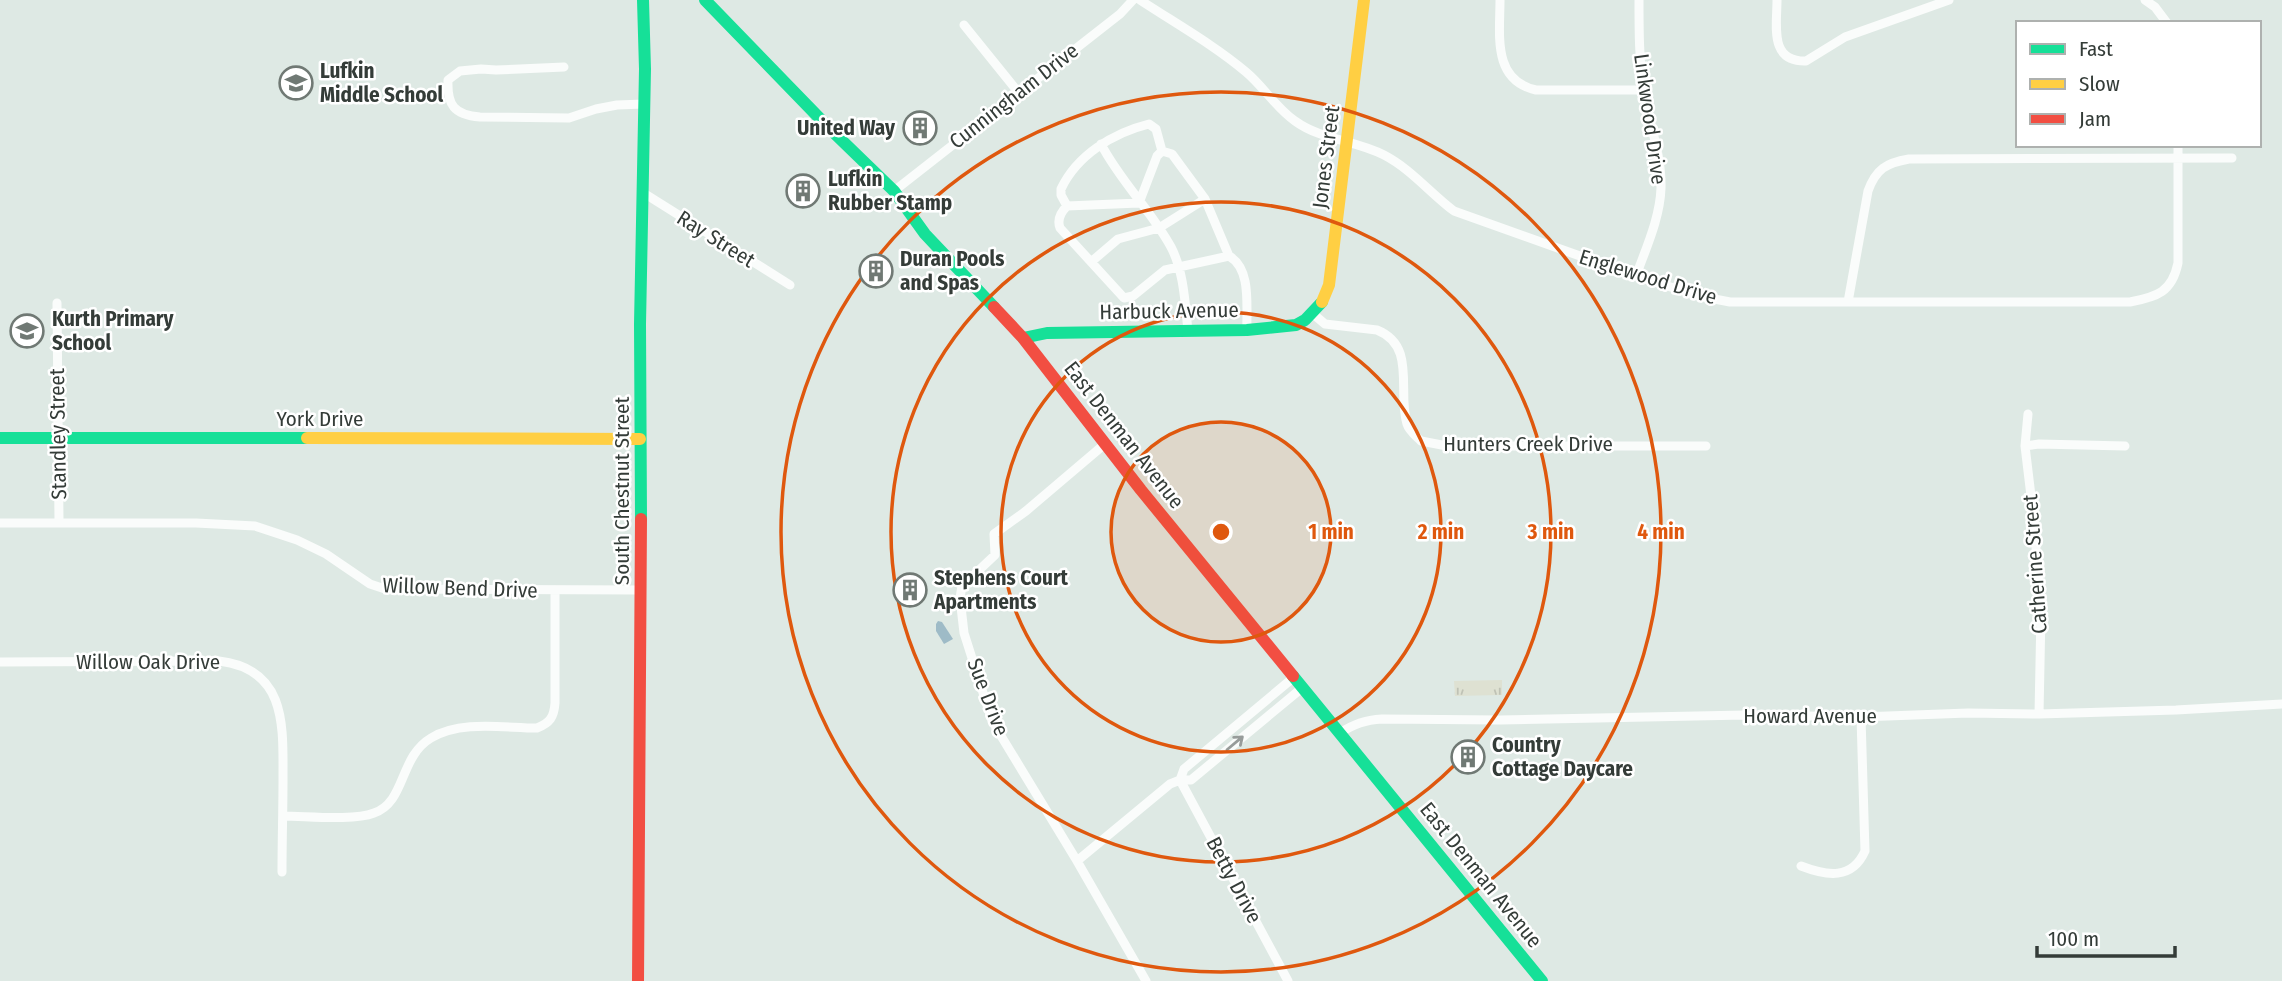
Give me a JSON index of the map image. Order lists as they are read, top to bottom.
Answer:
{
  "streets": {
    "main road": [
      "Jones Street",
      "Harbuck Avenue",
      "York Drive",
      "East Denman Avenue",
      "South Chestnut Street"
    ],
    "street": [
      "Cunningham Drive",
      "Linkwood Drive",
      "Ray Street",
      "Englewood Drive",
      "Standley Street",
      "Hunters Creek Drive",
      "Catherine Street",
      "Willow Bend Drive",
      "Willow Oak Drive",
      "Sue Drive",
      "Howard Avenue",
      "Betty Drive"
    ]
  },
  "crossings": [
    ["Cunningham Drive", "East Denman Avenue"],
    ["Linkwood Drive", "Englewood Drive"],
    ["Jones Street", "Englewood Drive"],
    ["Jones Street", "Harbuck Avenue"],
    ["Jones Street", "Hunters Creek Drive"],
    ["Ray Street", "South Chestnut Street"],
    ["Harbuck Avenue", "East Denman Avenue"],
    ["Harbuck Avenue", "Hunters Creek Drive"],
    ["York Drive", "Standley Street"],
    ["York Drive", "South Chestnut Street"],
    ["Standley Street", "Willow Bend Drive"],
    ["East Denman Avenue", "Sue Drive"],
    ["East Denman Avenue", "Howard Avenue"],
    ["South Chestnut Street", "Willow Bend Drive"],
    ["Catherine Street", "Howard Avenue"]
  ],
  "places": {
    "school or university": ["Lufkin Middle School", "Kurth Primary School"],
    "building": [
      "United Way",
      "Lufkin Rubber Stamp",
      "Duran Pools and Spas",
      "Stephens Court Apartments",
      "Country Cottage Daycare"
    ]
  },
  "legend": ["Fast", "Slow", "Jam"],
  "scale_bar": "100 m",
  "rings": [
    "1 min",
    "2 min",
    "3 min",
    "4 min"
  ]
}
